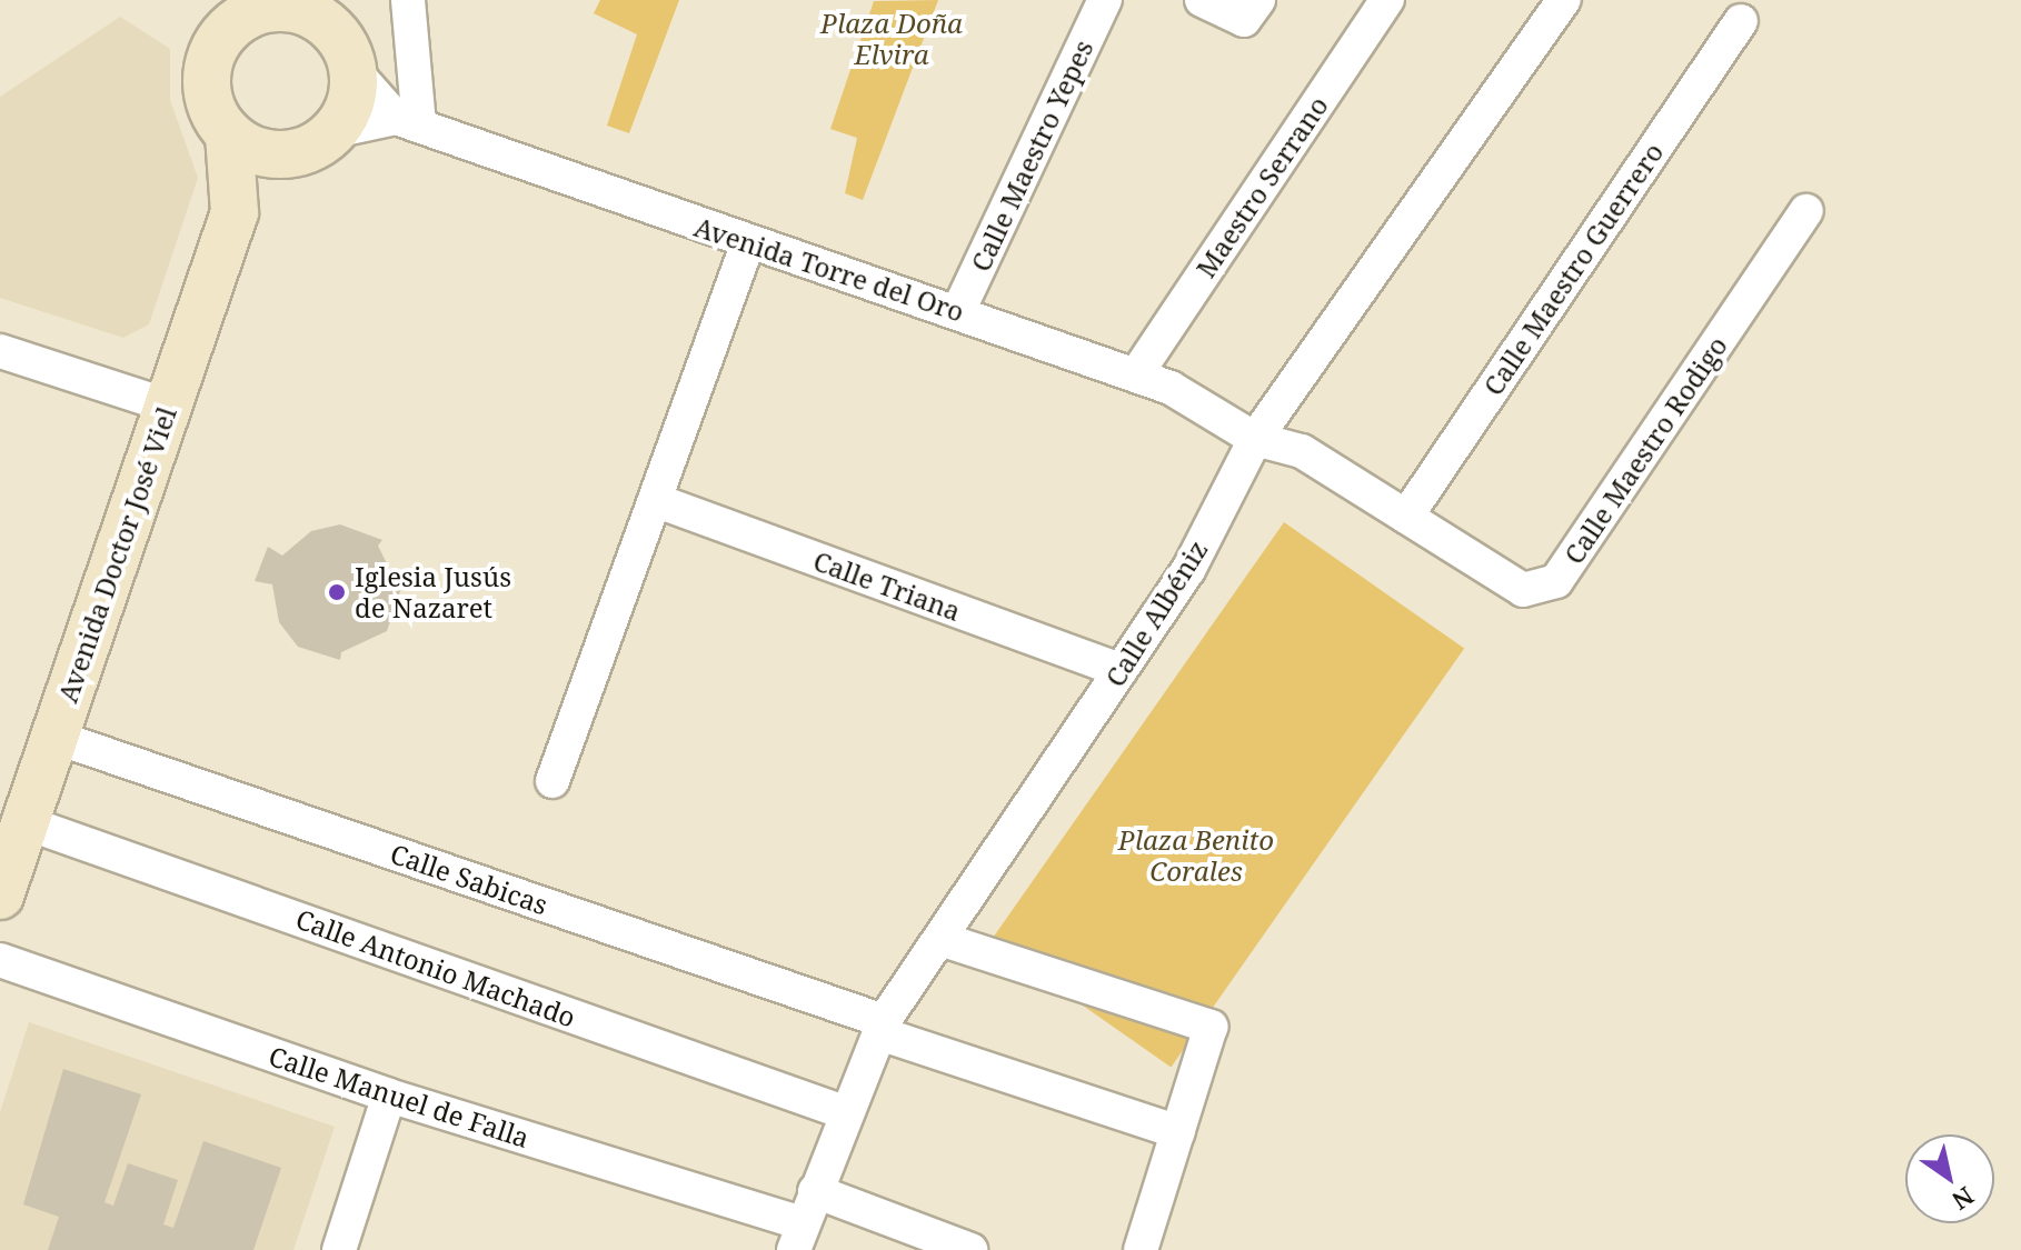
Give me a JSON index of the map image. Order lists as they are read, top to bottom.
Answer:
{
  "streets": {
    "street": [
      "Calle Maestro Yepes",
      "Maestro Serrano",
      "Avenida Torre del Oro",
      "Calle Maestro Guerrero",
      "Calle Maestro Rodigo",
      "Avenida Doctor José Viel",
      "Calle Triana",
      "Calle Albéniz",
      "Calle Sabicas",
      "Calle Antonio Machado",
      "Calle Manuel de Falla"
    ]
  },
  "crossings": [
    ["Calle Maestro Yepes", "Avenida Torre del Oro"],
    ["Maestro Serrano", "Avenida Torre del Oro"],
    ["Avenida Torre del Oro", "Calle Maestro Rodigo"],
    ["Avenida Torre del Oro", "Avenida Doctor José Viel"],
    ["Avenida Torre del Oro", "Calle Albéniz"],
    ["Calle Maestro Guerrero", "Calle Maestro Rodigo"],
    ["Calle Maestro Rodigo", "Calle Albéniz"],
    ["Avenida Doctor José Viel", "Calle Sabicas"],
    ["Avenida Doctor José Viel", "Calle Antonio Machado"],
    ["Calle Triana", "Calle Albéniz"],
    ["Calle Albéniz", "Calle Sabicas"],
    ["Calle Albéniz", "Calle Antonio Machado"],
    ["Calle Albéniz", "Calle Manuel de Falla"]
  ],
  "parks": ["Plaza Doña Elvira", "Plaza Benito Corales"],
  "places": ["Iglesia Jusús de Nazaret"],
  "north": "bottom right"
}
